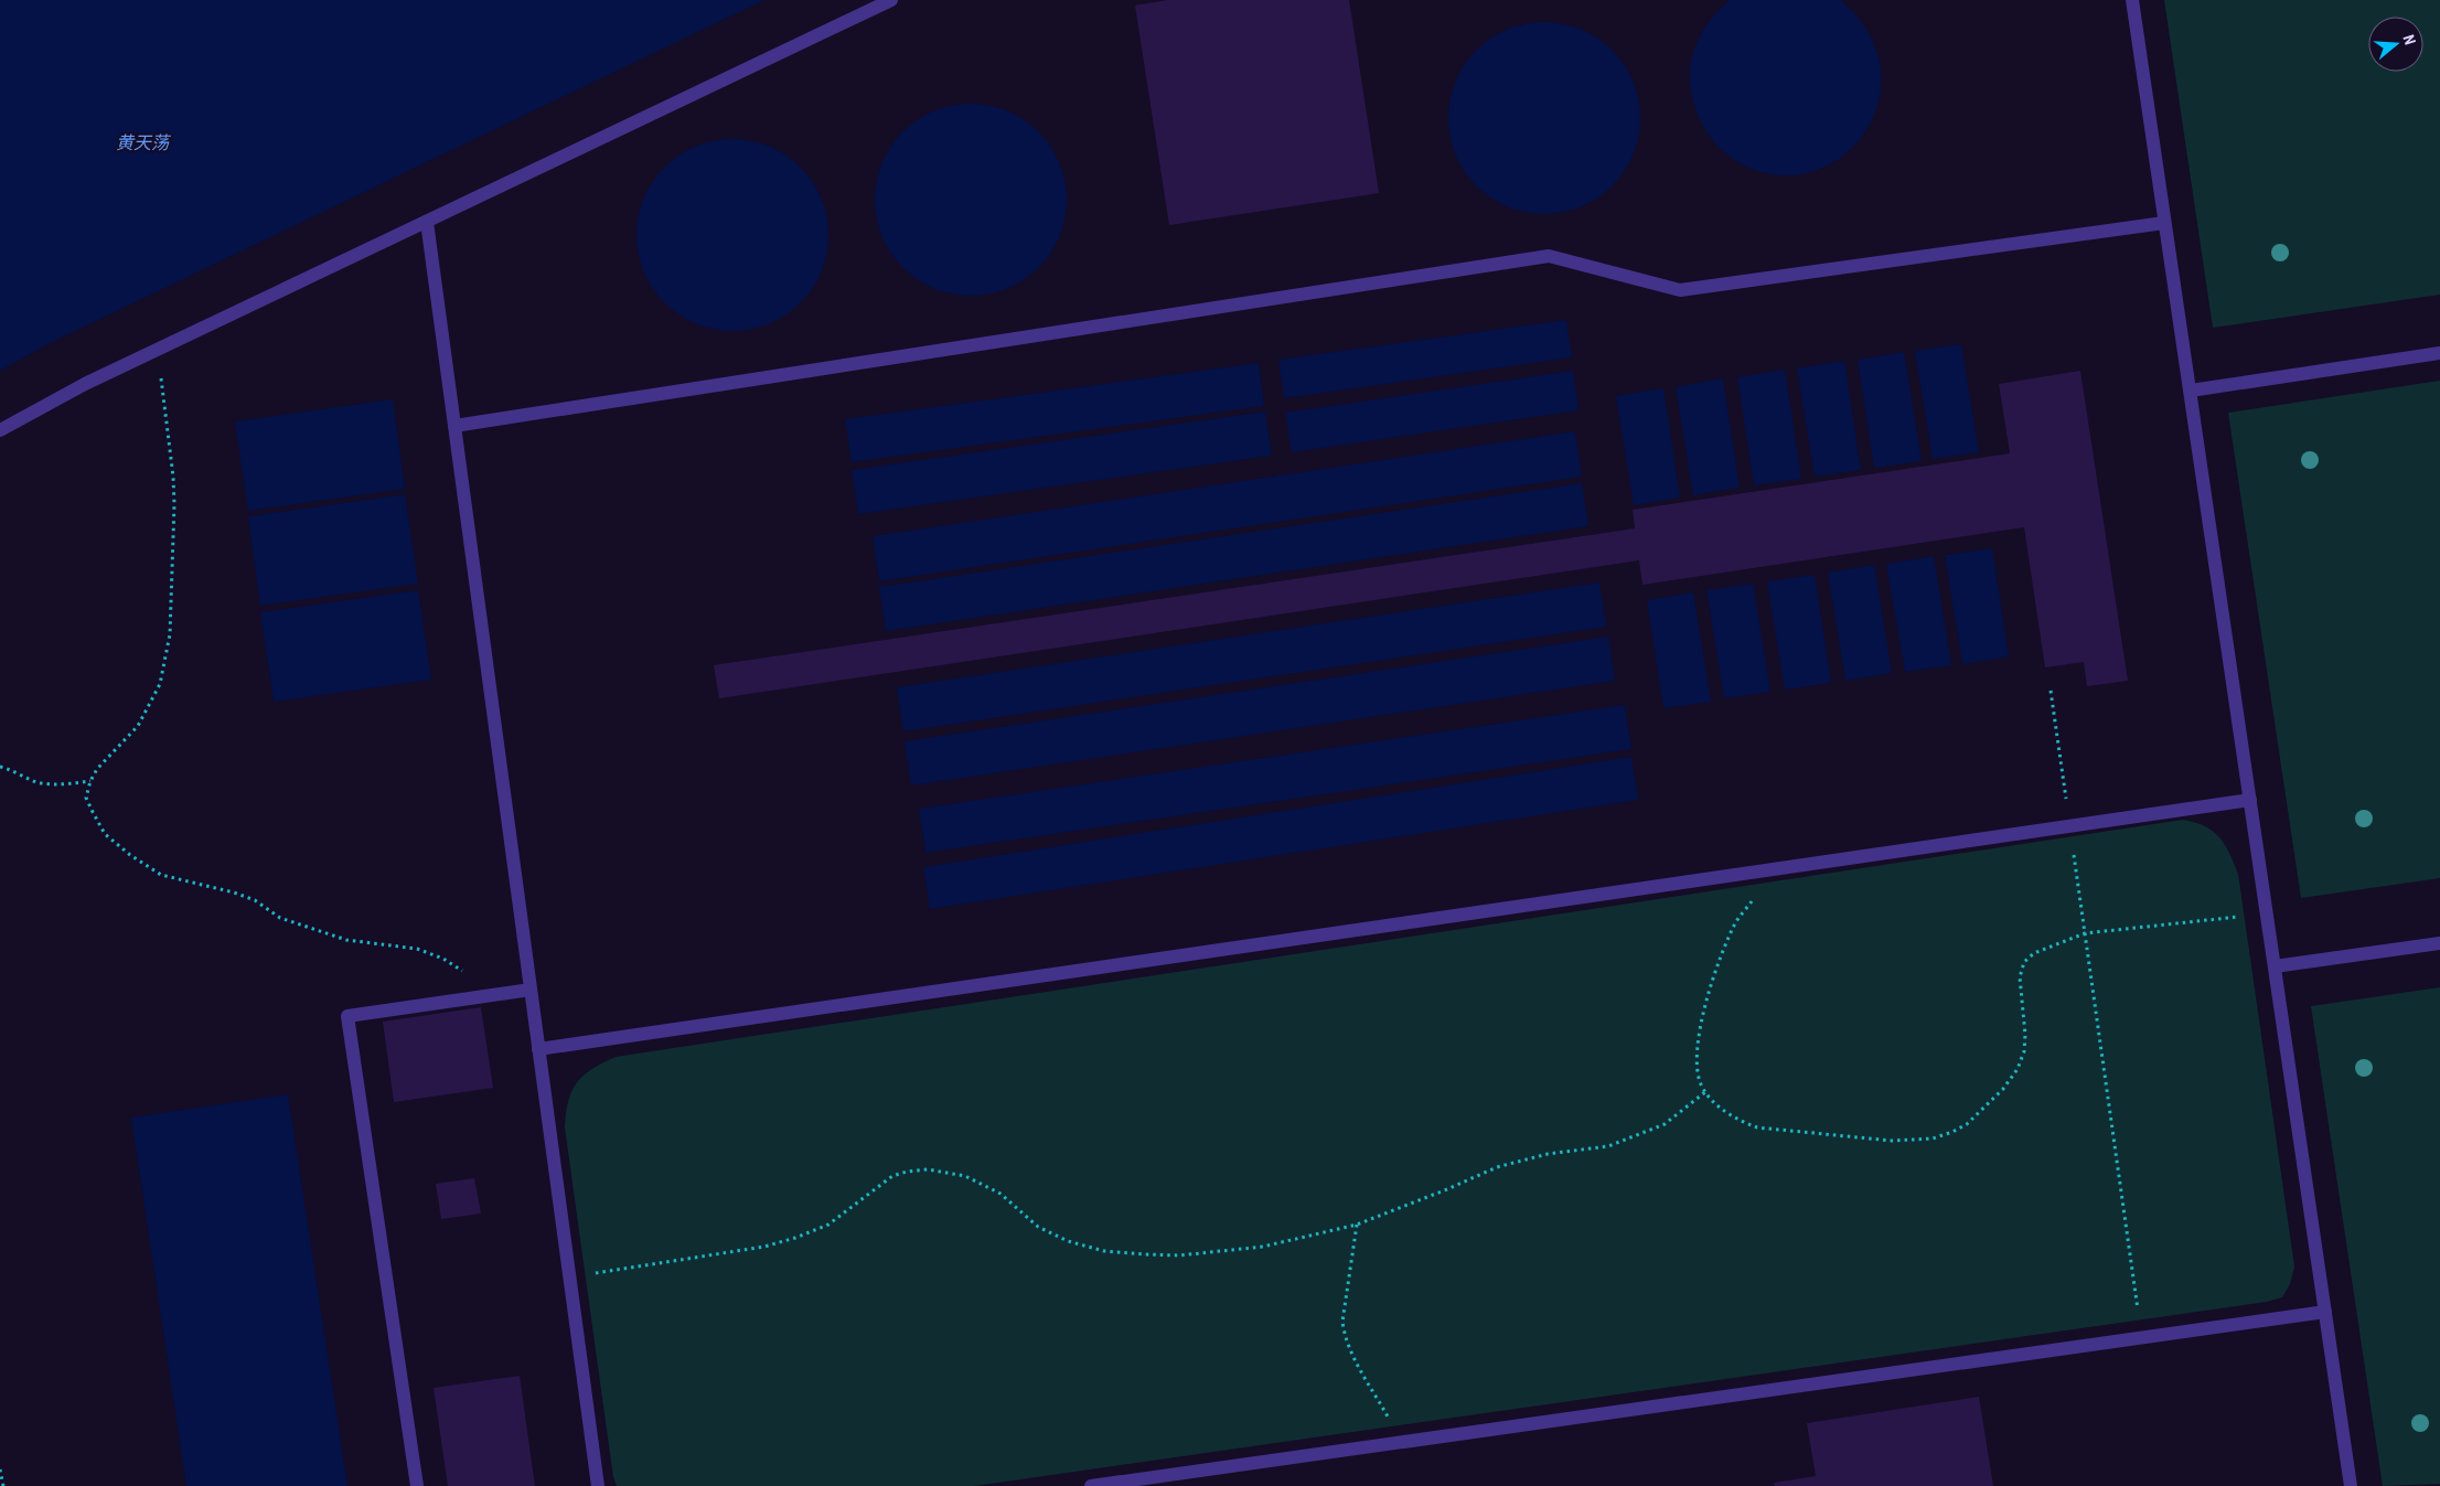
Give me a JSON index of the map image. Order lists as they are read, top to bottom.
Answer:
{
  "water": ["黄天荡"],
  "north": "right"
}
